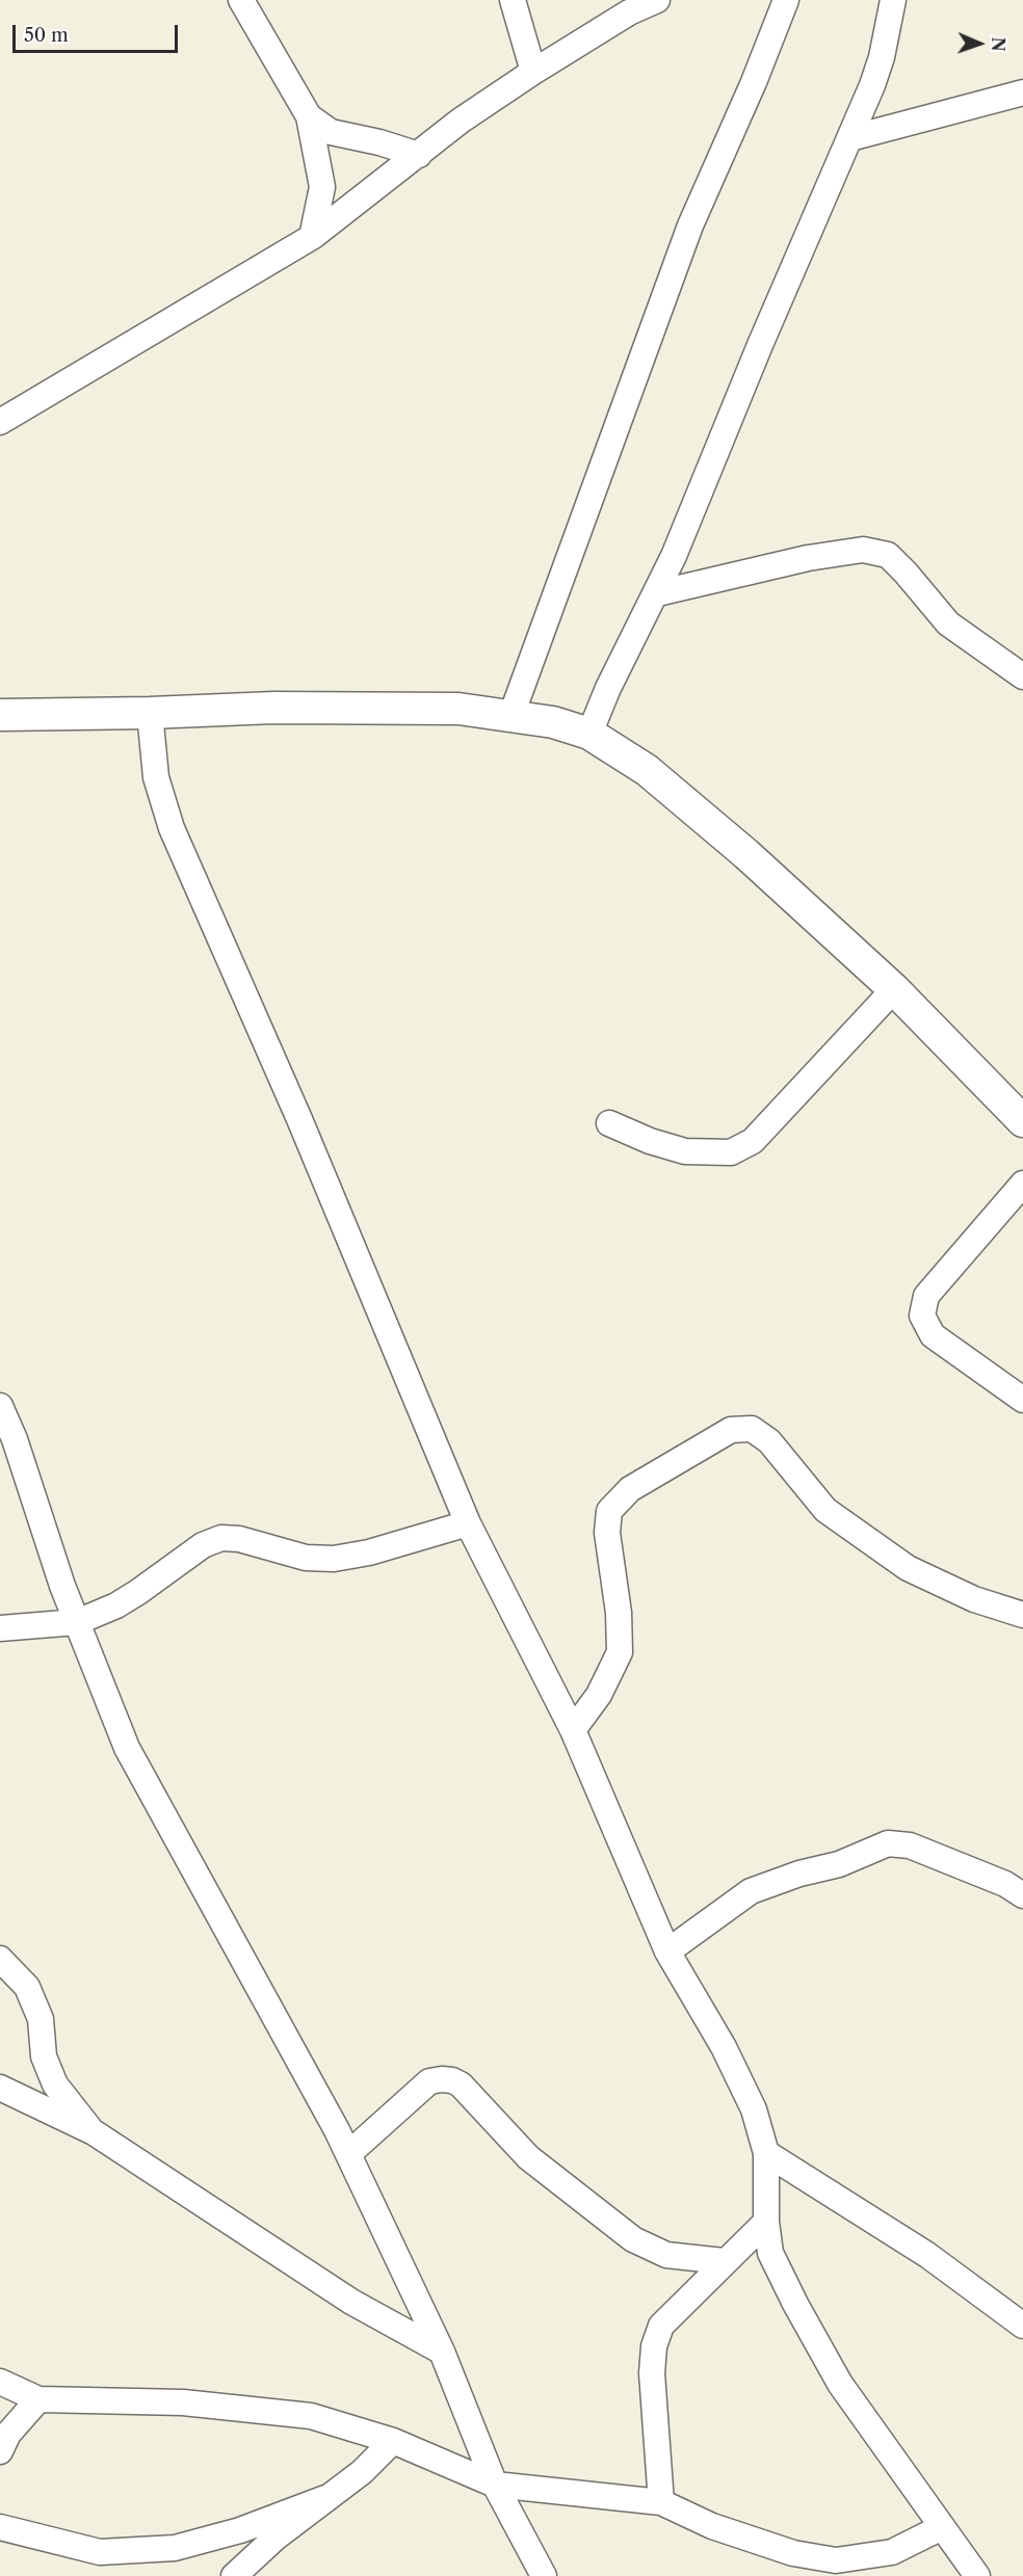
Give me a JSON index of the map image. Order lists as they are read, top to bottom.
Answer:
{
  "scale_bar": "50 m",
  "north": "right"
}
